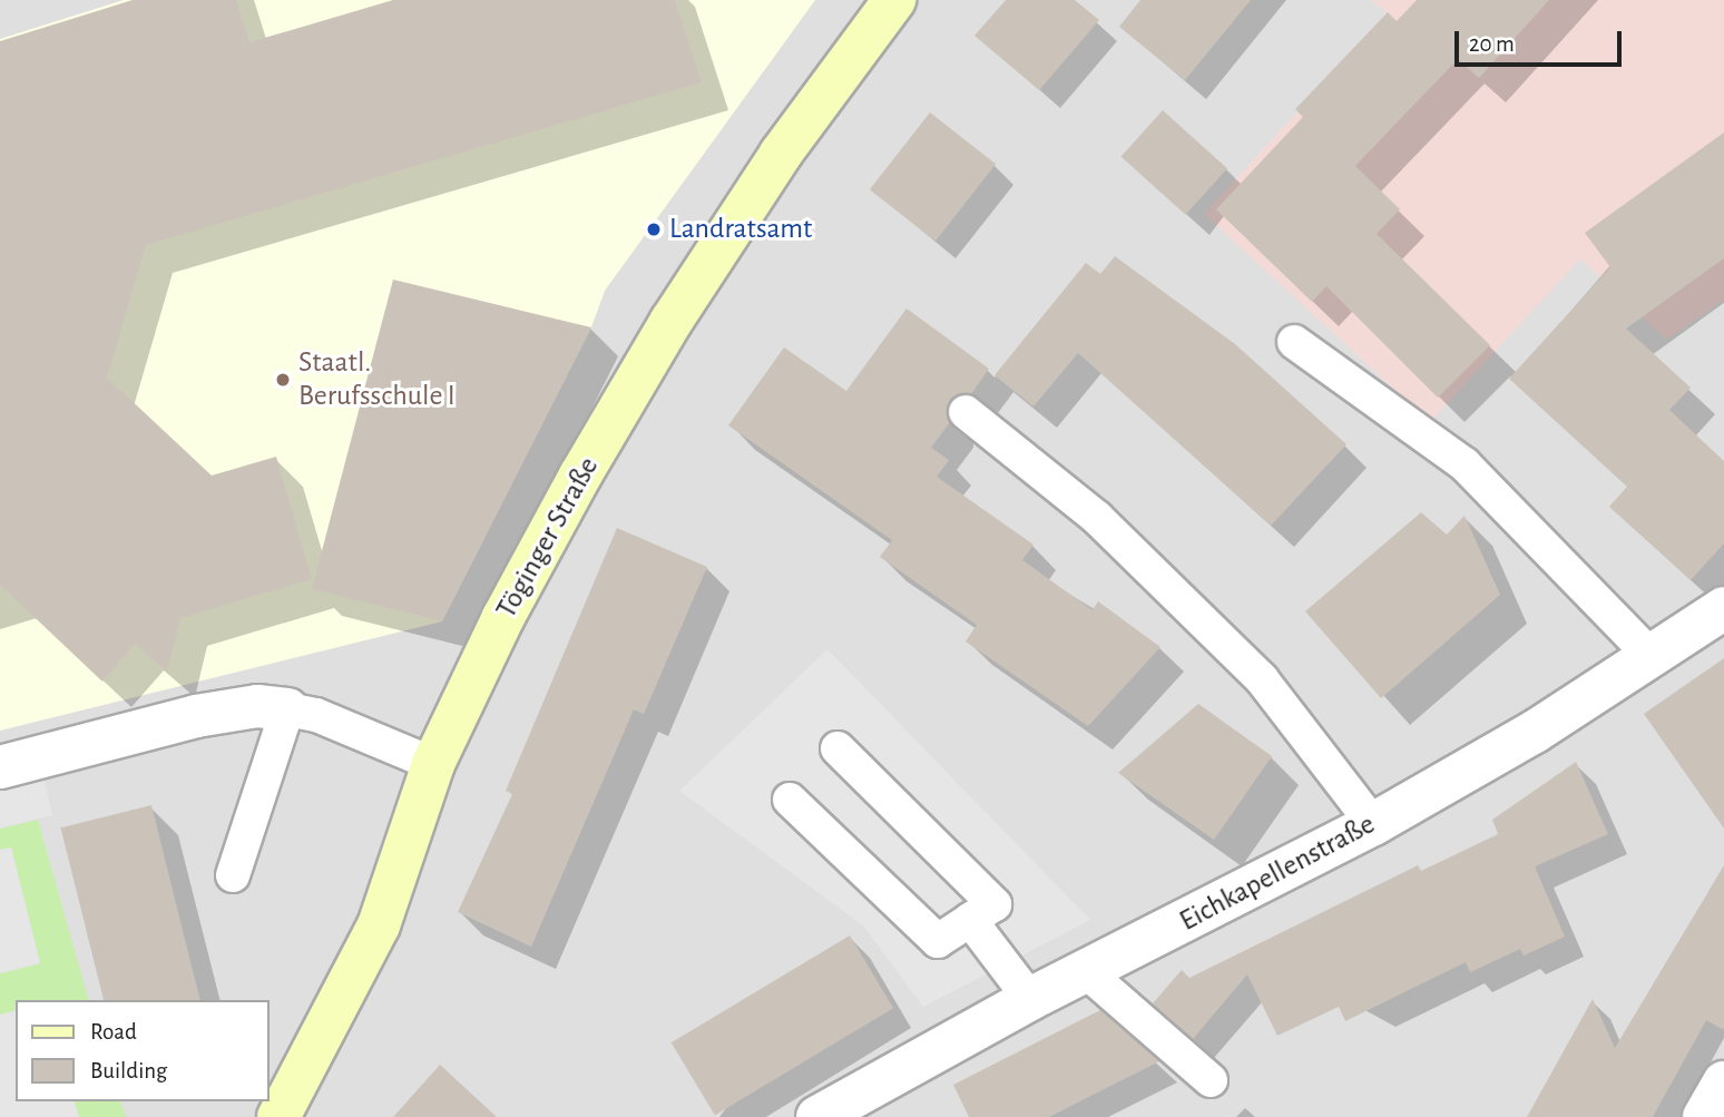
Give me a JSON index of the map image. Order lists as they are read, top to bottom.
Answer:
{
  "streets": {
    "street": ["Töginger Straße", "Eichkapellenstraße"]
  },
  "places": ["Landratsamt", "Staatl. Berufsschule I"],
  "legend": ["Road", "Building"],
  "scale_bar": "20 m"
}
